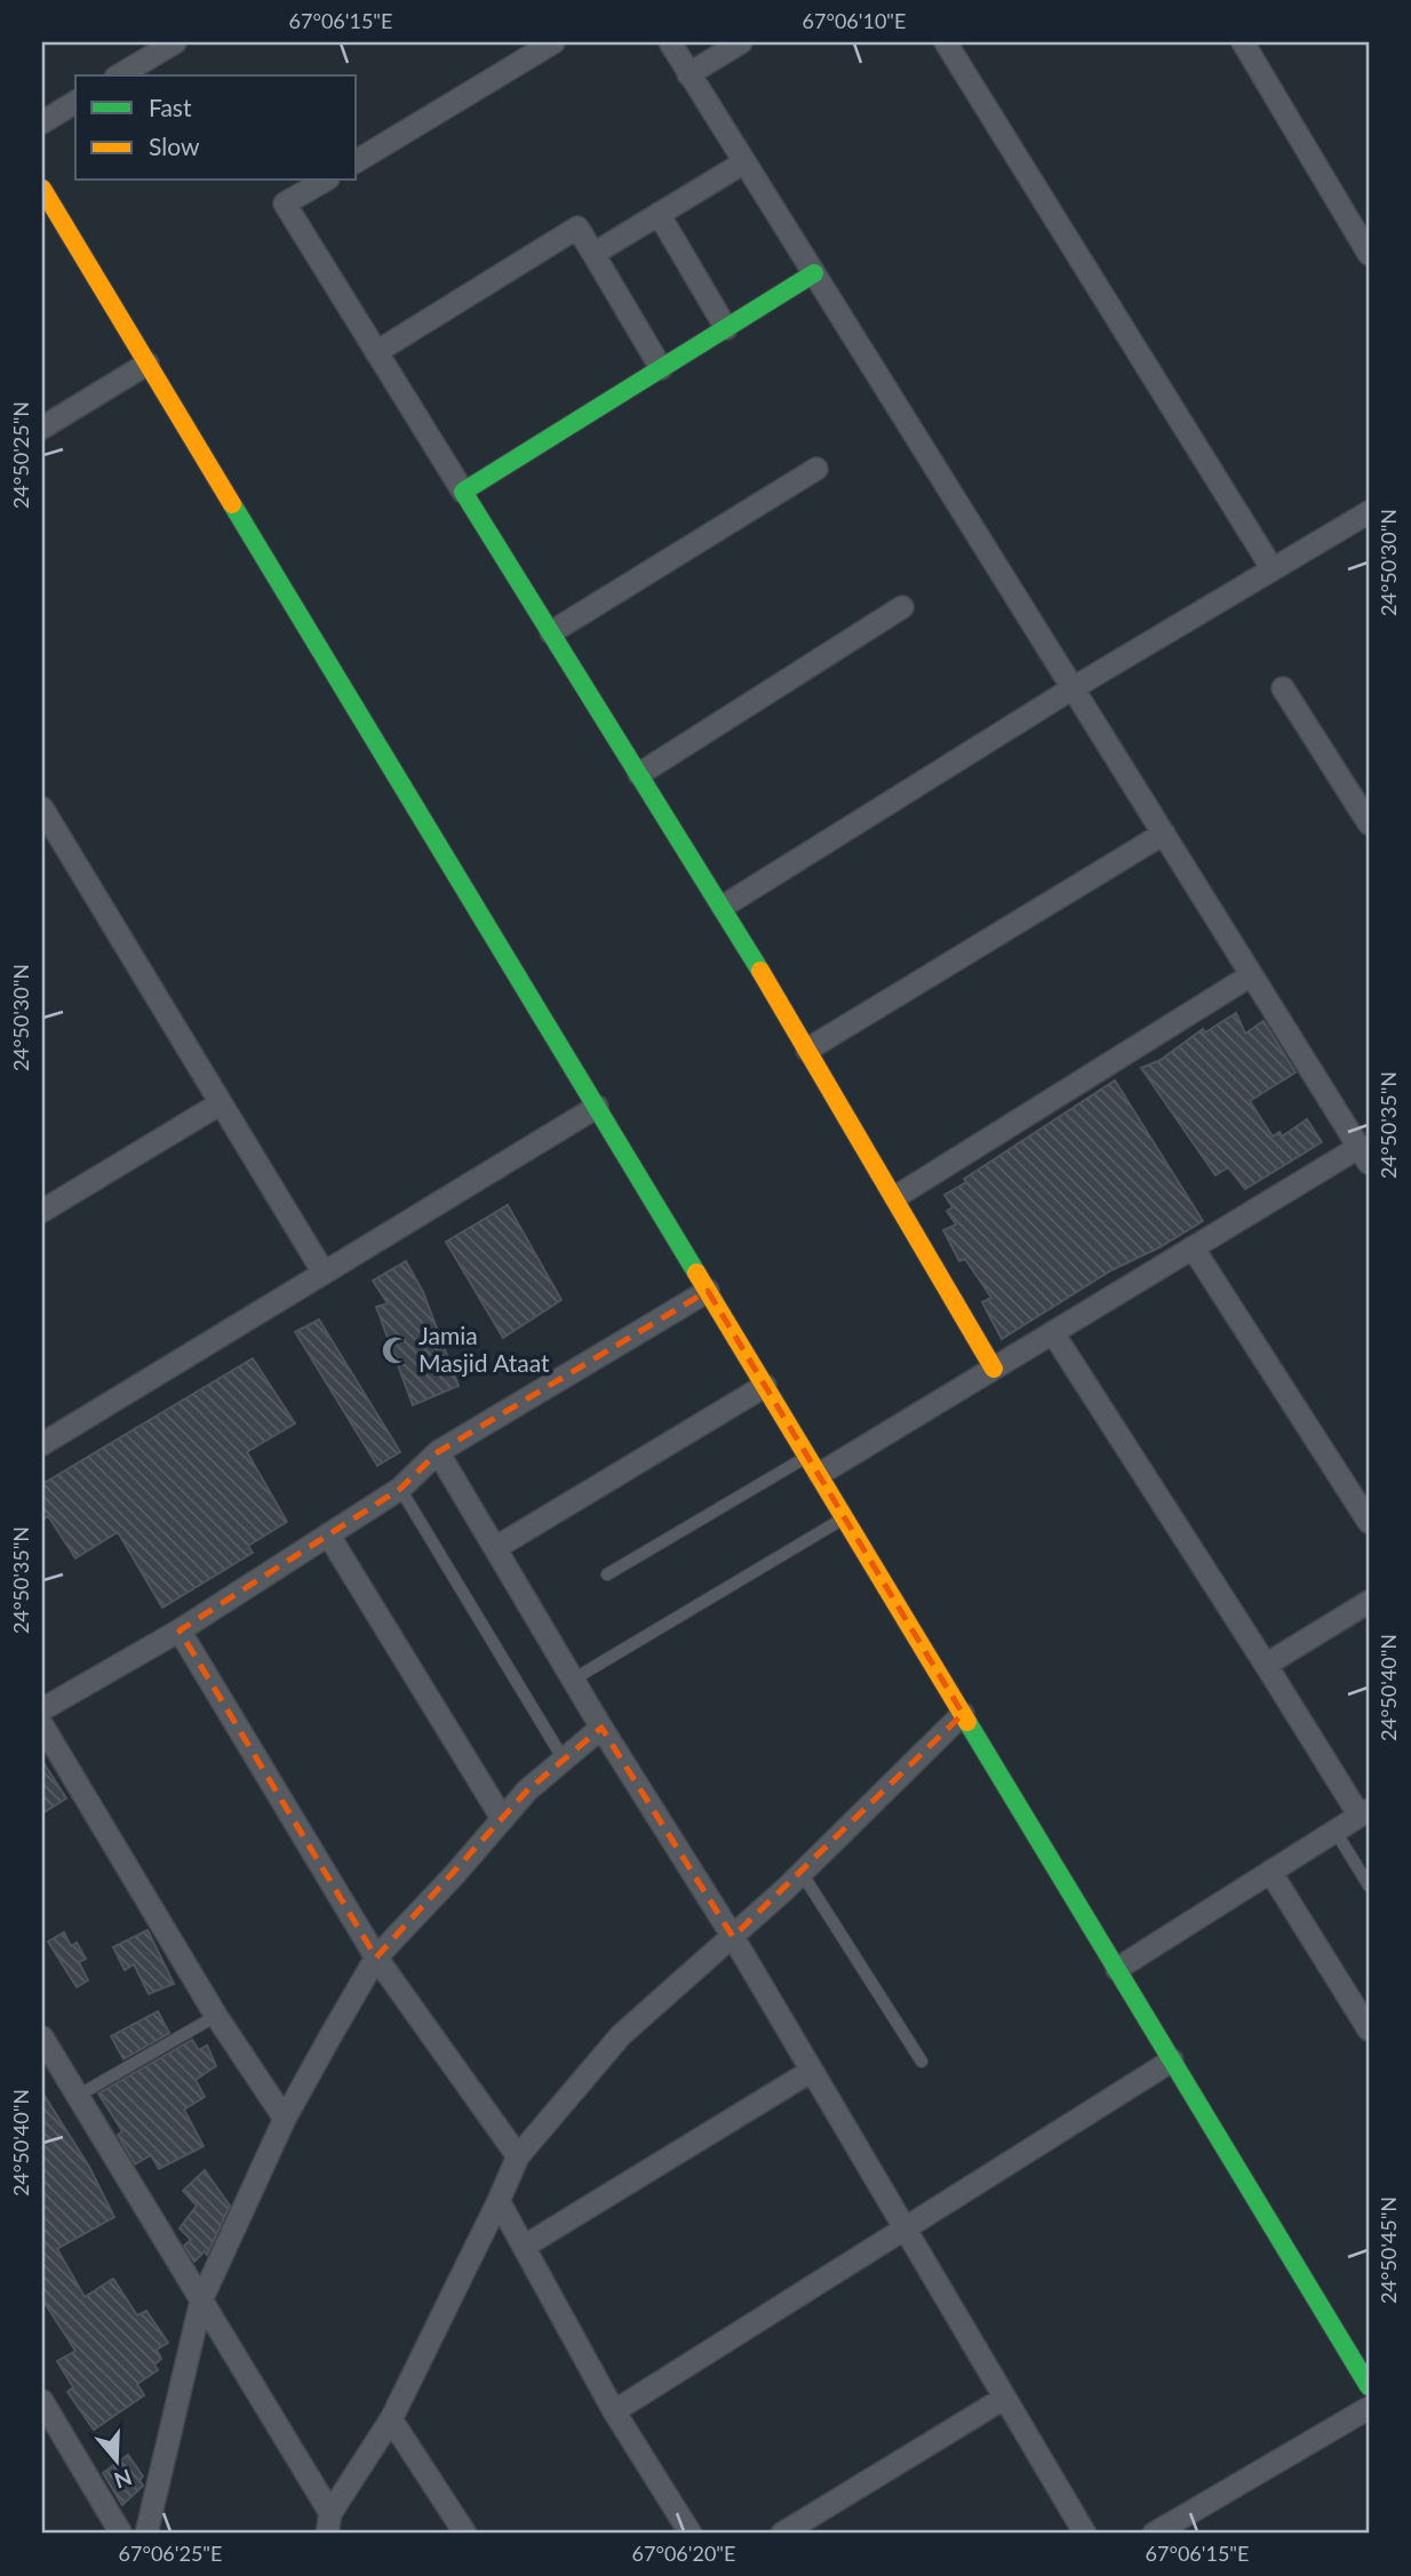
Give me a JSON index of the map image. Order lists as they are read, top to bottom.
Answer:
{
  "places": {
    "mosque": ["Jamia Masjid Ataat"]
  },
  "legend": ["Fast", "Slow"],
  "north": "bottom",
  "coordinates": [
    "67°06'15\"E",
    "67°06'10\"E",
    "24°50'25\"N",
    "24°50'30\"N",
    "24°50'35\"N",
    "24°50'40\"N",
    "24°50'45\"N",
    "67°06'25\"E",
    "67°06'20\"E"
  ]
}
